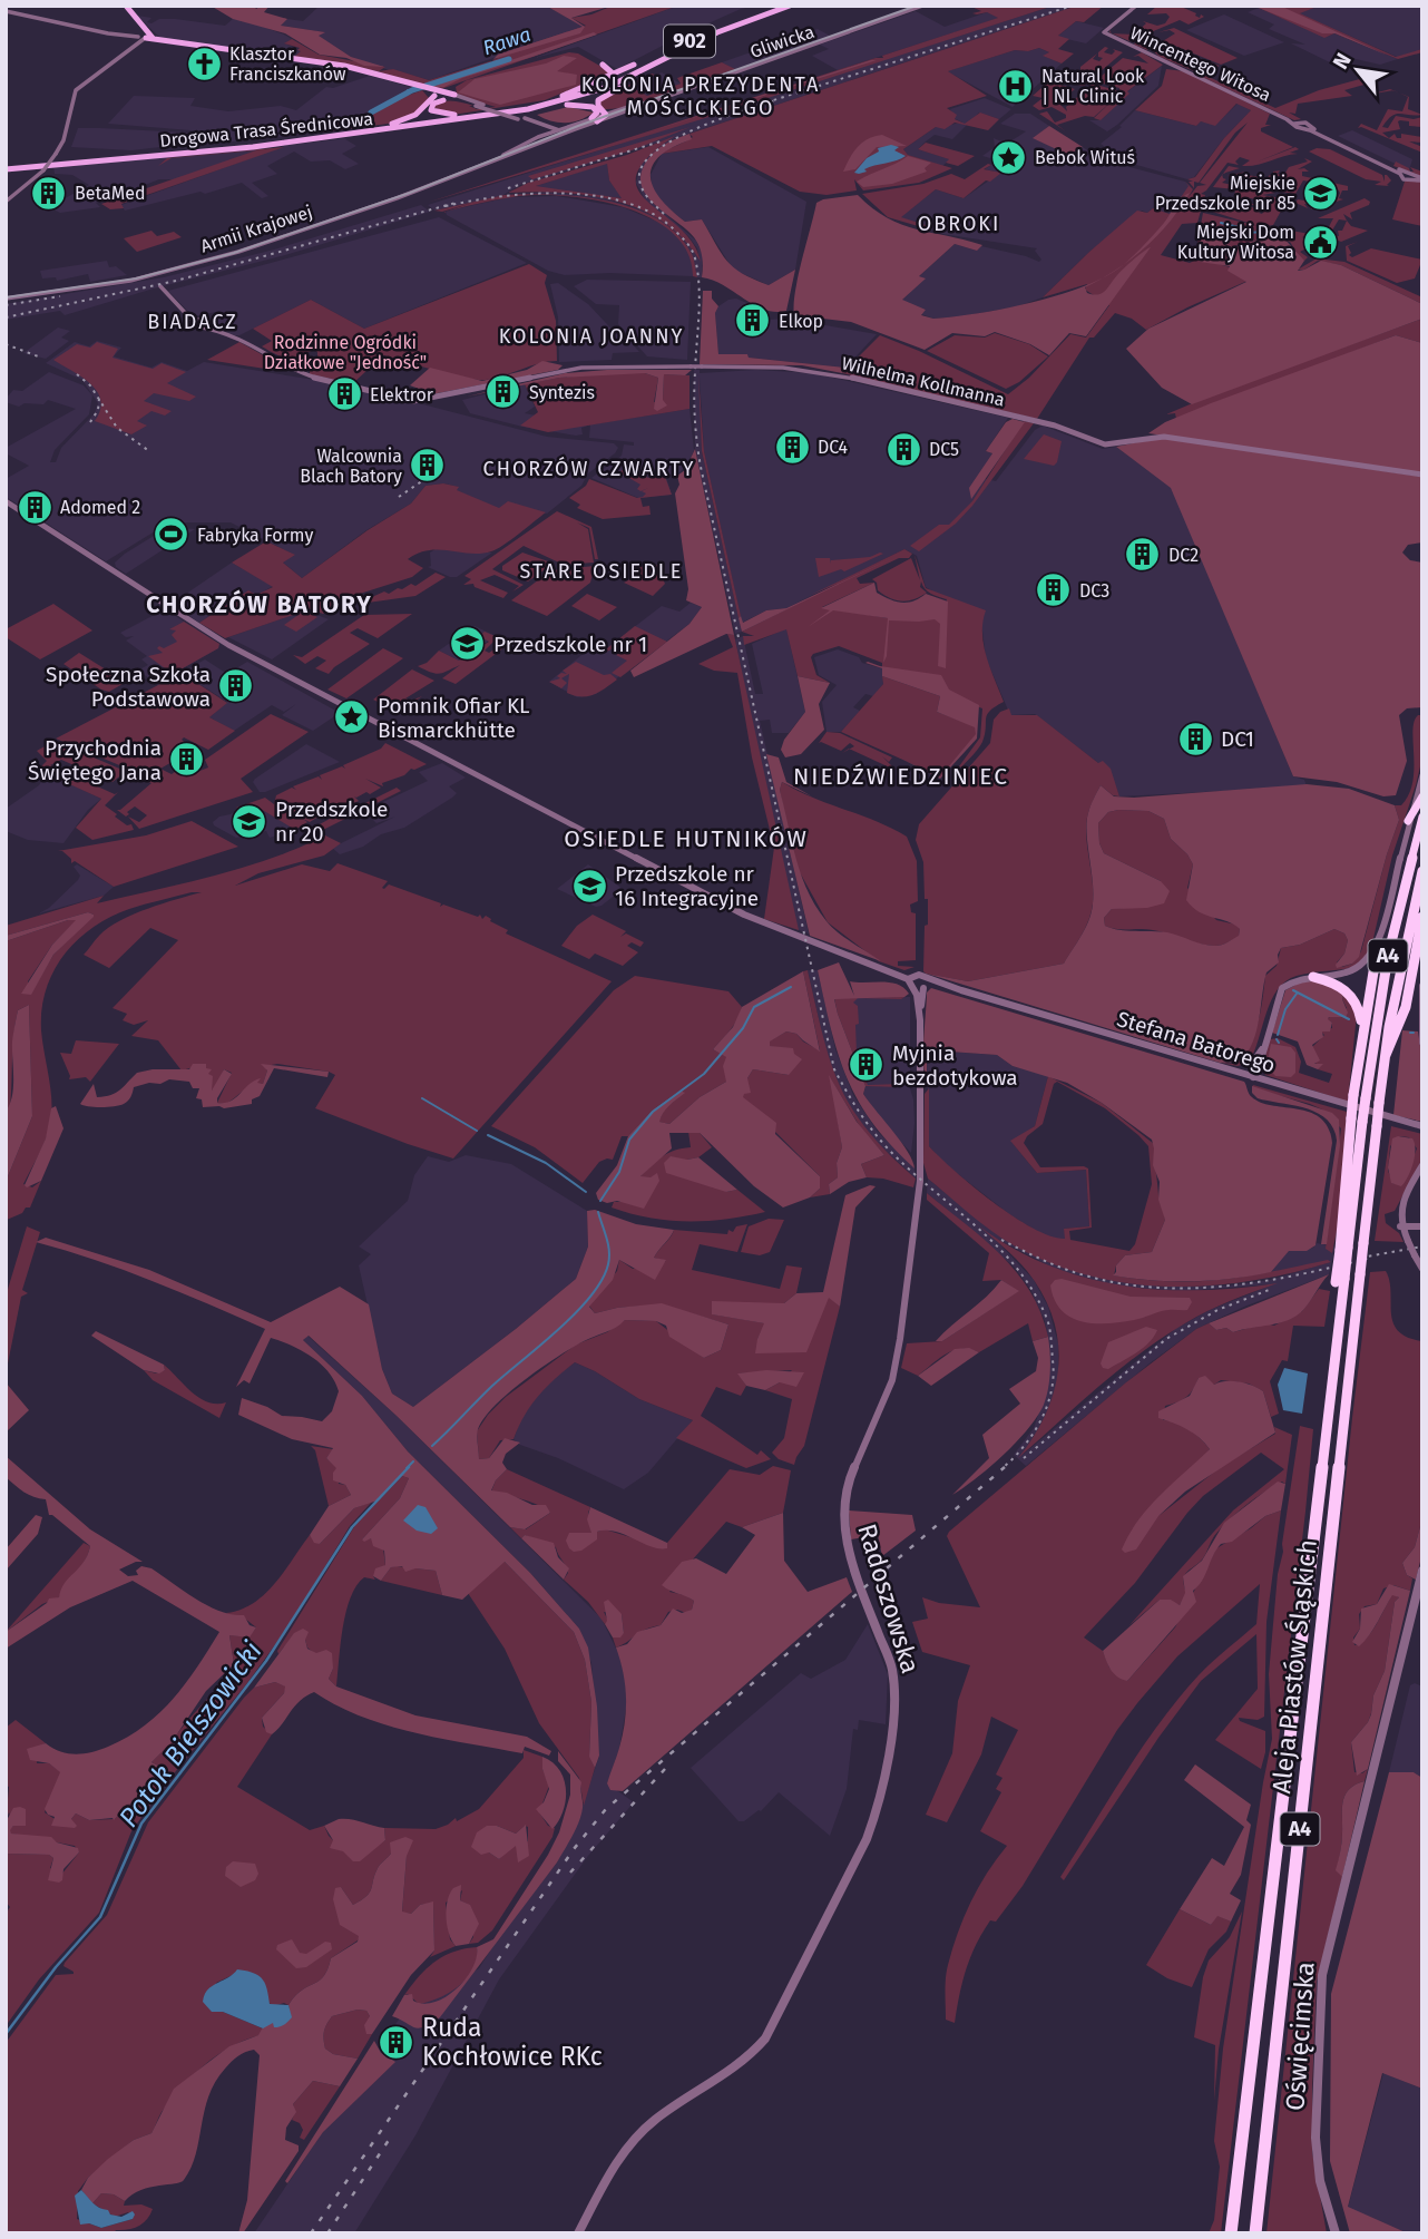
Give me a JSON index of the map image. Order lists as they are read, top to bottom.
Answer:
{
  "streets": {
    "highway": ["A4", "Aleja Piastów Śląskich"],
    "main road": ["902", "Drogowa Trasa Średnicowa"],
    "street": [
      "Gliwicka",
      "Wincentego Witosa",
      "Armii Krajowej",
      "Wilhelma Kollmanna",
      "Stefana Batorego",
      "Radoszowska",
      "Oświęcimska"
    ]
  },
  "crossings": [
    ["902", "Drogowa Trasa Średnicowa"],
    ["Gliwicka", "Armii Krajowej"],
    ["A4", "Aleja Piastów Śląskich"],
    ["Stefana Batorego", "Radoszowska"]
  ],
  "districts": [
    "KOLONIA PREZYDENTA MOŚCICKIEGO",
    "OBROKI",
    "BIADACZ",
    "KOLONIA JOANNY",
    "CHORZÓW CZWARTY",
    "STARE OSIEDLE",
    "CHORZÓW BATORY",
    "NIEDŹWIEDZINIEC",
    "OSIEDLE HUTNIKÓW"
  ],
  "water": ["Rawa", "Potok Bielszowicki"],
  "parks": ["Rodzinne Ogródki Działkowe \"Jedność\""],
  "places": {
    "church": ["Klasztor Franciszkanów"],
    "hospital": ["Natural Look | NL Clinic"],
    "place": ["Bebok Wituś", "Pomnik Ofiar KL Bismarckhütte"],
    "building": [
      "BetaMed",
      "Elkop",
      "Syntezis",
      "Elektror",
      "DC4",
      "DC5",
      "Walcownia Blach Batory",
      "Adomed 2",
      "DC2",
      "DC3",
      "Społeczna Szkoła Podstawowa",
      "DC1",
      "Przychodnia Świętego Jana",
      "Myjnia bezdotykowa",
      "Ruda Kochłowice RKc"
    ],
    "school or university": [
      "Miejskie Przedszkole nr 85",
      "Przedszkole nr 1",
      "Przedszkole nr 20",
      "Przedszkole nr 16 Integracyjne"
    ],
    "public building": ["Miejski Dom Kultury Witosa"],
    "sports": ["Fabryka Formy"]
  },
  "north": "top left"
}
